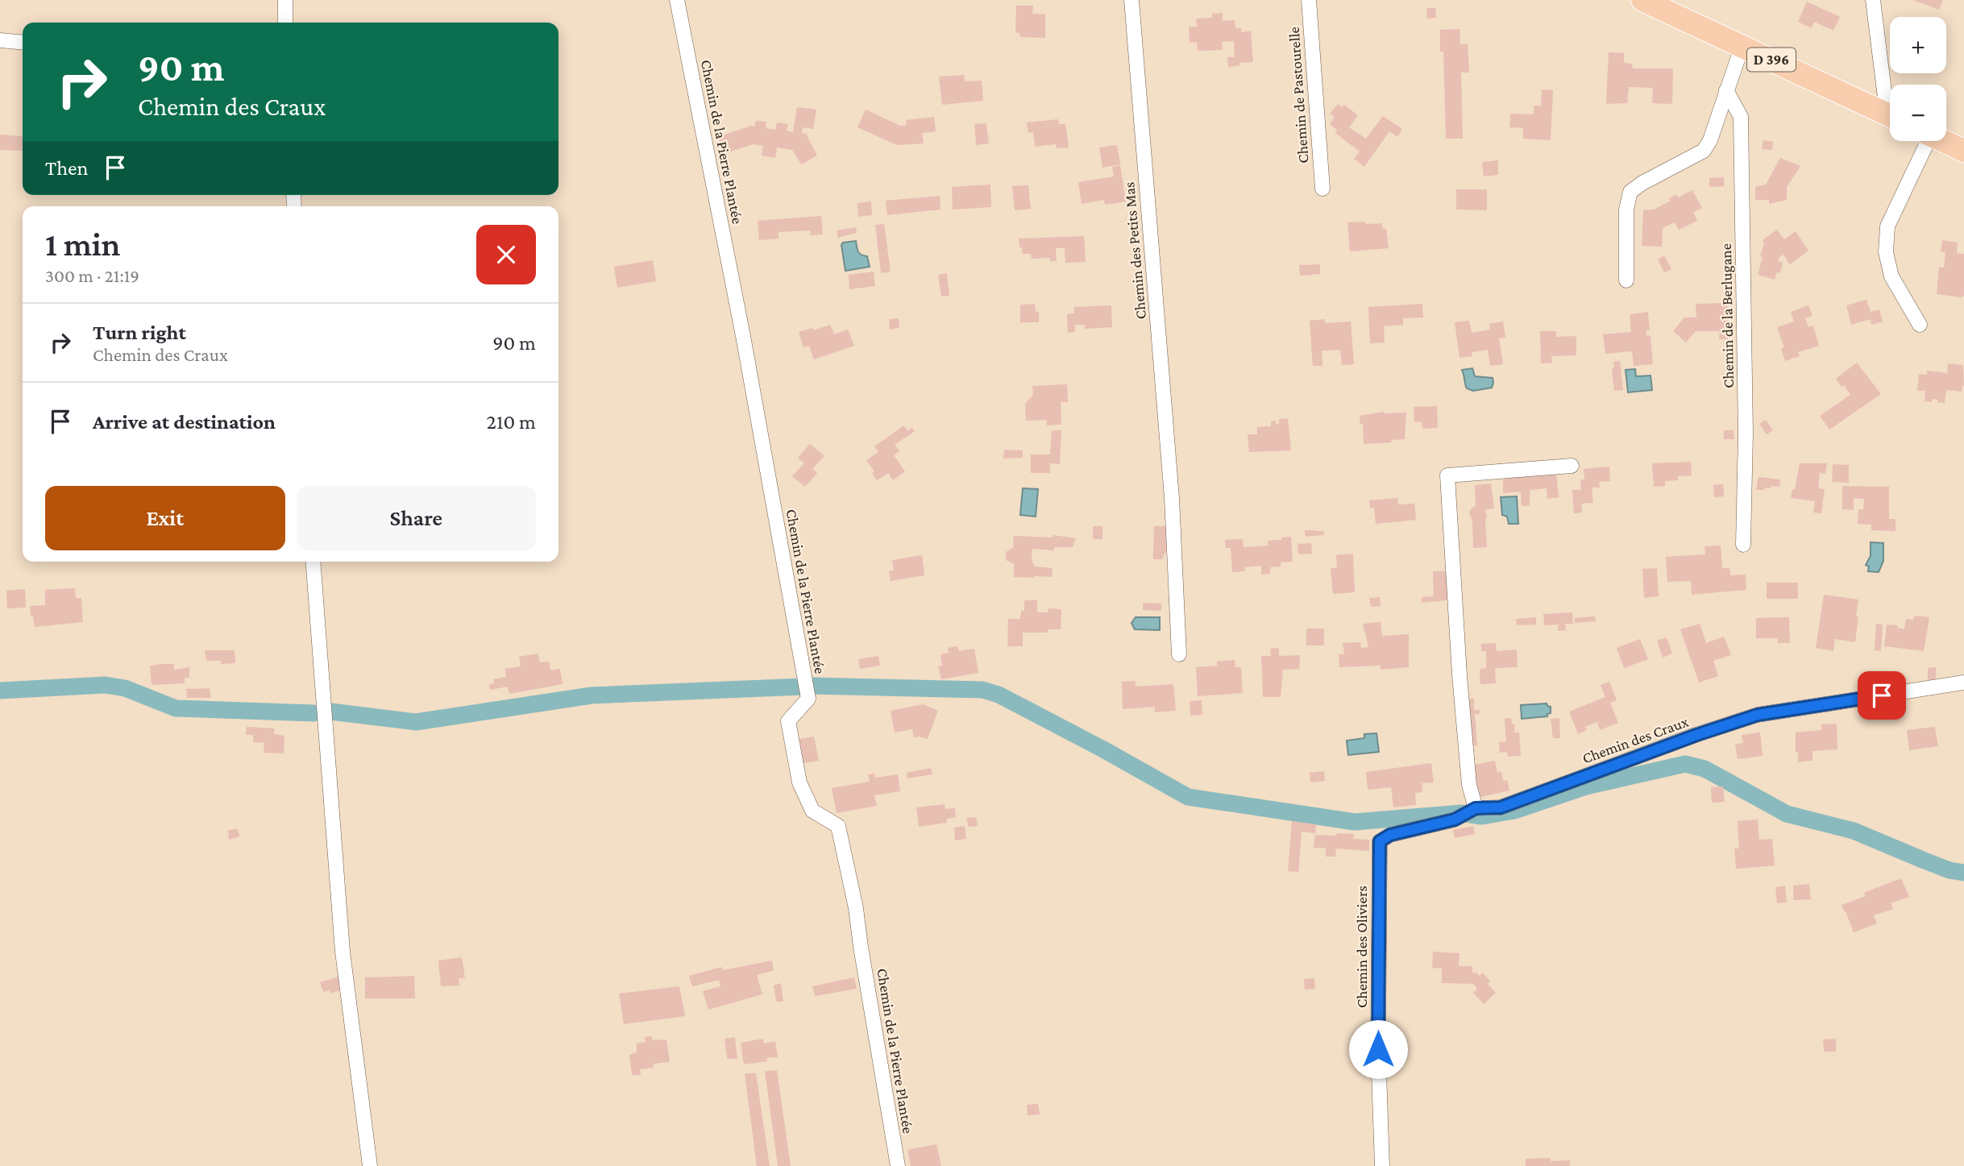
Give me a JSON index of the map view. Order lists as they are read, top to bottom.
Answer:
{
  "streets": {
    "main road": ["D 396"],
    "street": [
      "Chemin de Pastourelle",
      "Chemin de la Pierre Plantée",
      "Chemin des Petits Mas",
      "Chemin de la Berlugane",
      "Chemin des Craux",
      "Chemin des Oliviers"
    ]
  },
  "crossings": [
    ["Chemin des Craux", "Chemin des Oliviers"]
  ],
  "page": {
    "map_buttons": ["+", "−"],
    "turn": ["90 m", "Chemin des Craux"],
    "then": "Then",
    "heading": ["1 min", "300 m · 21:19"],
    "list": [
      {
        "name": "Turn right",
        "note": "Chemin des Craux",
        "value": "90 m"
      },
      {
        "name": "Arrive at destination",
        "value": "210 m"
      }
    ],
    "buttons": ["Exit", "Share"]
  }
}
